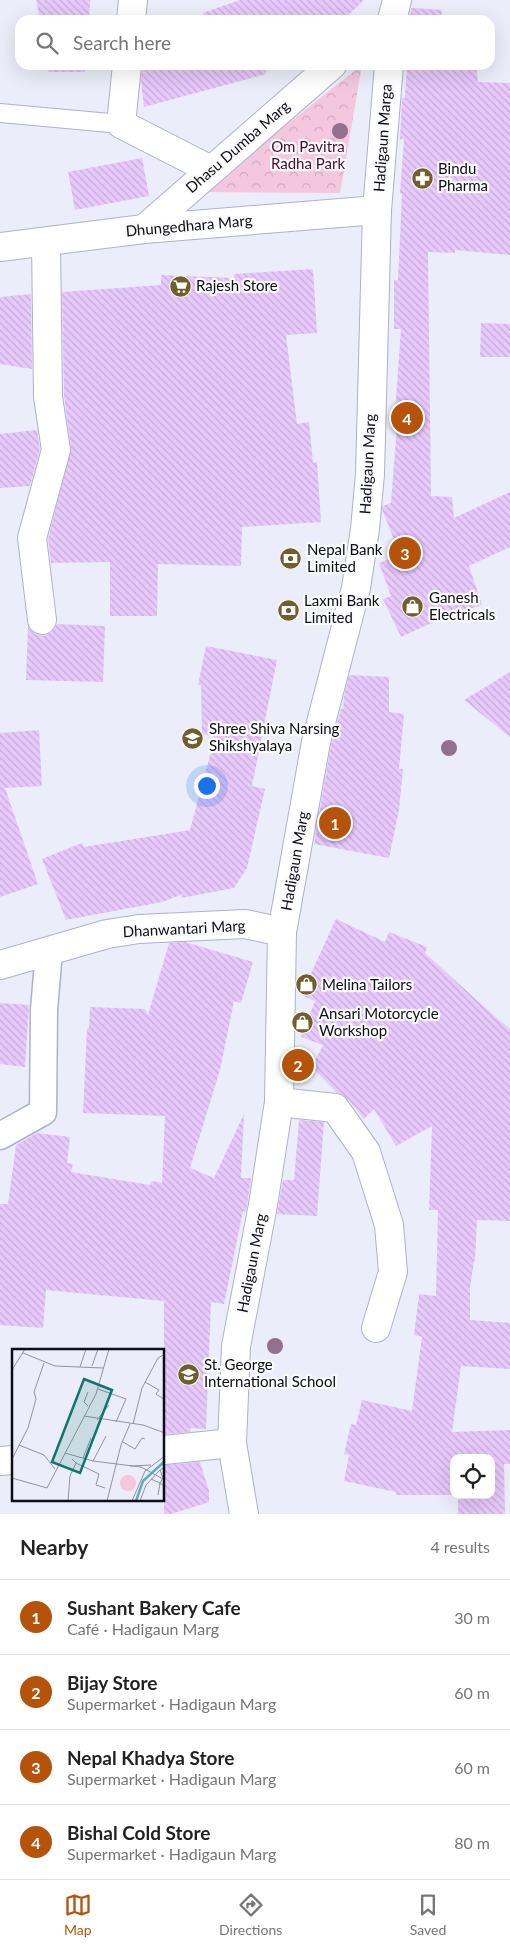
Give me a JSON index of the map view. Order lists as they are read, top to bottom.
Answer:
{
  "streets": {
    "street": [
      "Hadigaun Marga",
      "Dhasu Dumba Marg",
      "Dhungedhara Marg",
      "Hadigaun Marg",
      "Dhanwantari Marg"
    ]
  },
  "crossings": [
    ["Hadigaun Marga", "Dhungedhara Marg"],
    ["Hadigaun Marga", "Hadigaun Marg"],
    ["Dhasu Dumba Marg", "Dhungedhara Marg"],
    ["Dhungedhara Marg", "Hadigaun Marg"],
    ["Hadigaun Marg", "Dhanwantari Marg"]
  ],
  "parks": ["Om Pavitra Radha Park"],
  "places": {
    "pharmacy": ["Bindu Pharma"],
    "supermarket": ["Rajesh Store"],
    "bank": ["Nepal Bank Limited", "Laxmi Bank Limited"],
    "shop": ["Ganesh Electricals", "Melina Tailors", "Ansari Motorcycle Workshop"],
    "school or university": ["Shree Shiva Narsing Shikshyalaya", "St. George International School"]
  },
  "page": {
    "search": "Search here",
    "pins": [
      "4",
      "3",
      "1",
      "2"
    ],
    "heading": ["Nearby", "4 results"],
    "list": [
      {
        "mark": "1",
        "name": "Sushant Bakery Cafe",
        "note": "Café · Hadigaun Marg",
        "value": "30 m"
      },
      {
        "mark": "2",
        "name": "Bijay Store",
        "note": "Supermarket · Hadigaun Marg",
        "value": "60 m"
      },
      {
        "mark": "3",
        "name": "Nepal Khadya Store",
        "note": "Supermarket · Hadigaun Marg",
        "value": "60 m"
      },
      {
        "mark": "4",
        "name": "Bishal Cold Store",
        "note": "Supermarket · Hadigaun Marg",
        "value": "80 m"
      }
    ],
    "nav": ["Map", "Directions", "Saved"]
  }
}
